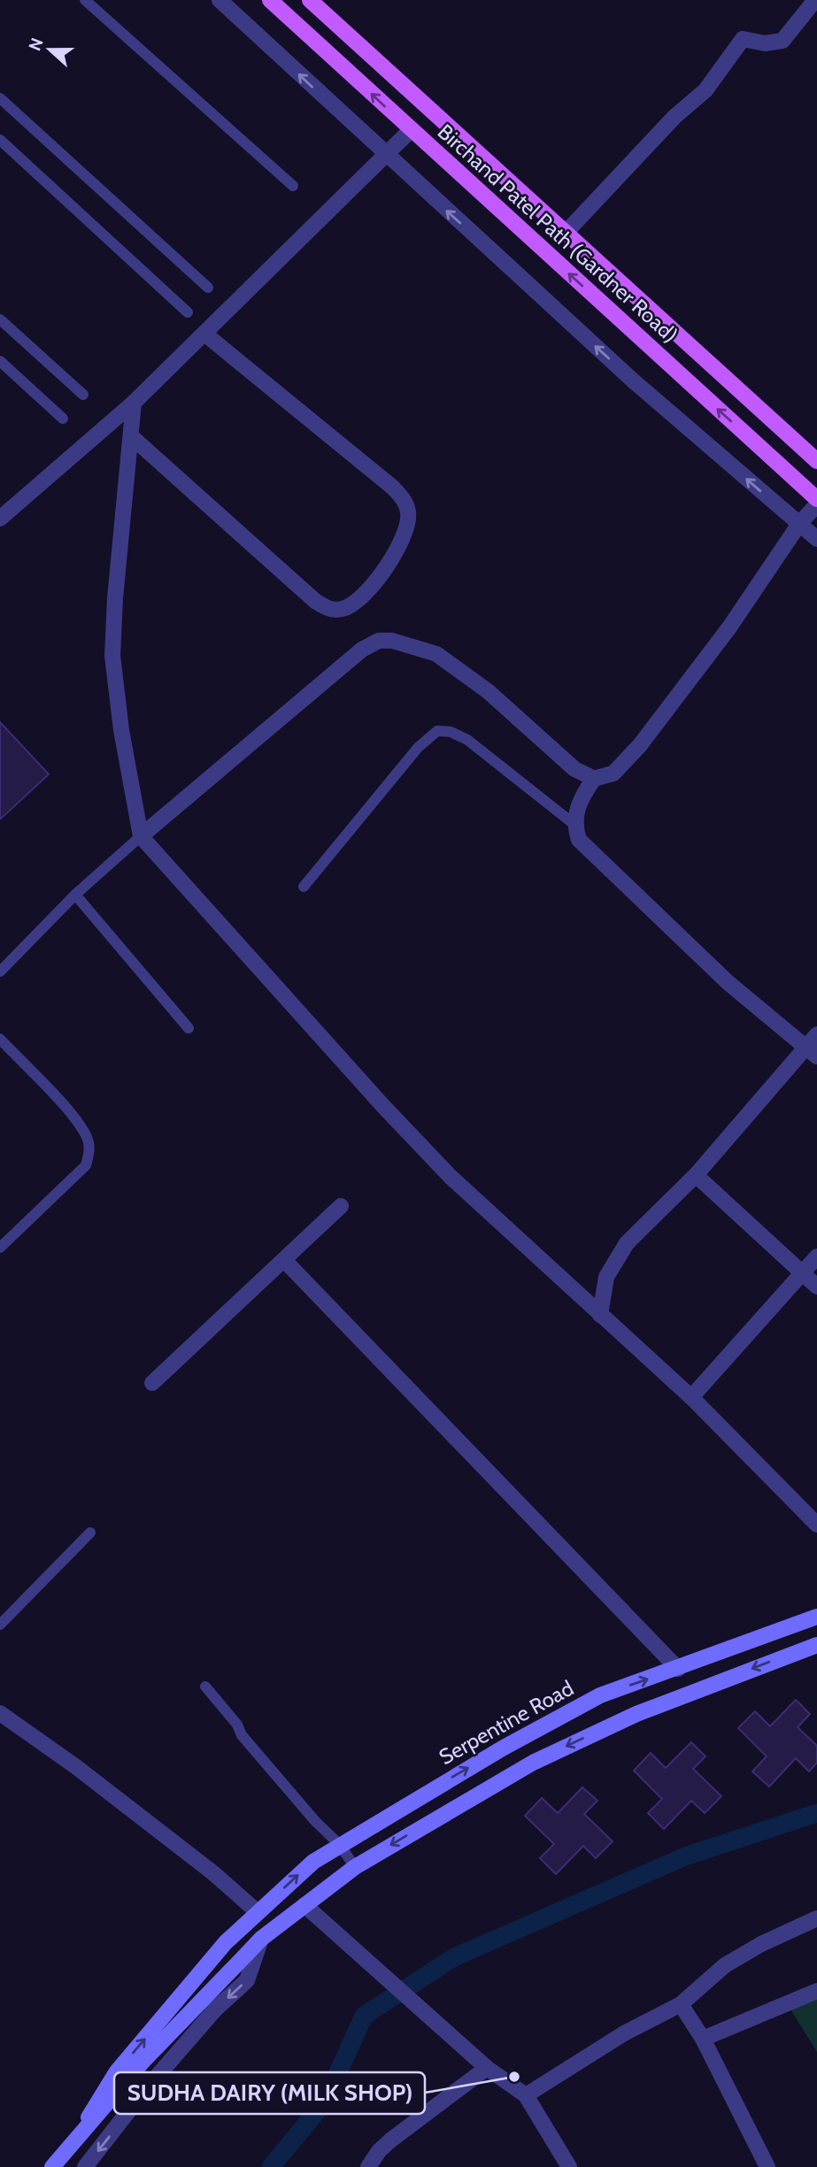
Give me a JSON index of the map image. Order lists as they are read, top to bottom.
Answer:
{
  "streets": {
    "main road": ["Birchand Patel Path (Gardner Road)", "Serpentine Road"]
  },
  "places": ["SUDHA DAIRY (MILK SHOP)"],
  "north": "left"
}
